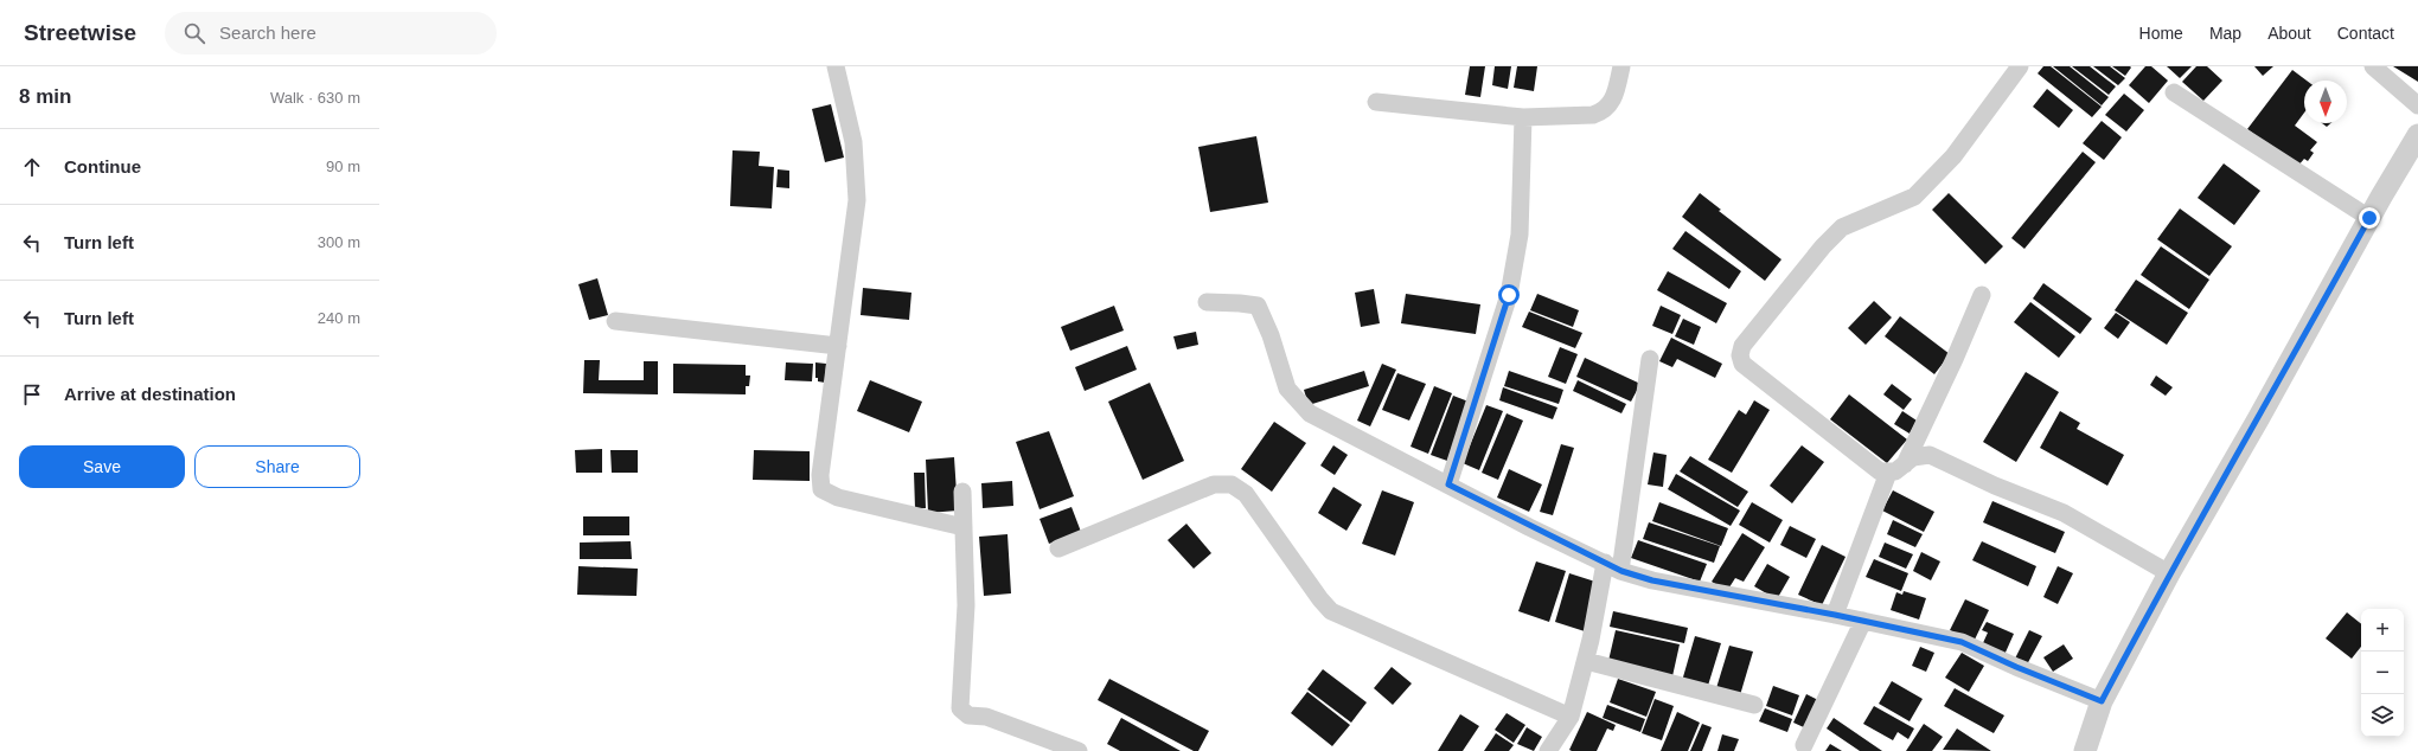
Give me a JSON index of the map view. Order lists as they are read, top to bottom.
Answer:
{
  "north": "bottom",
  "page": {
    "header": "Streetwise",
    "search": "Search here",
    "nav": [
      "Home",
      "Map",
      "About",
      "Contact"
    ],
    "heading": ["8 min", "Walk · 630 m"],
    "list": [
      ["Continue", "90 m"],
      ["Turn left", "300 m"],
      ["Turn left", "240 m"],
      "Arrive at destination"
    ],
    "buttons": ["Save", "Share"],
    "map_buttons": ["+", "−"]
  }
}
